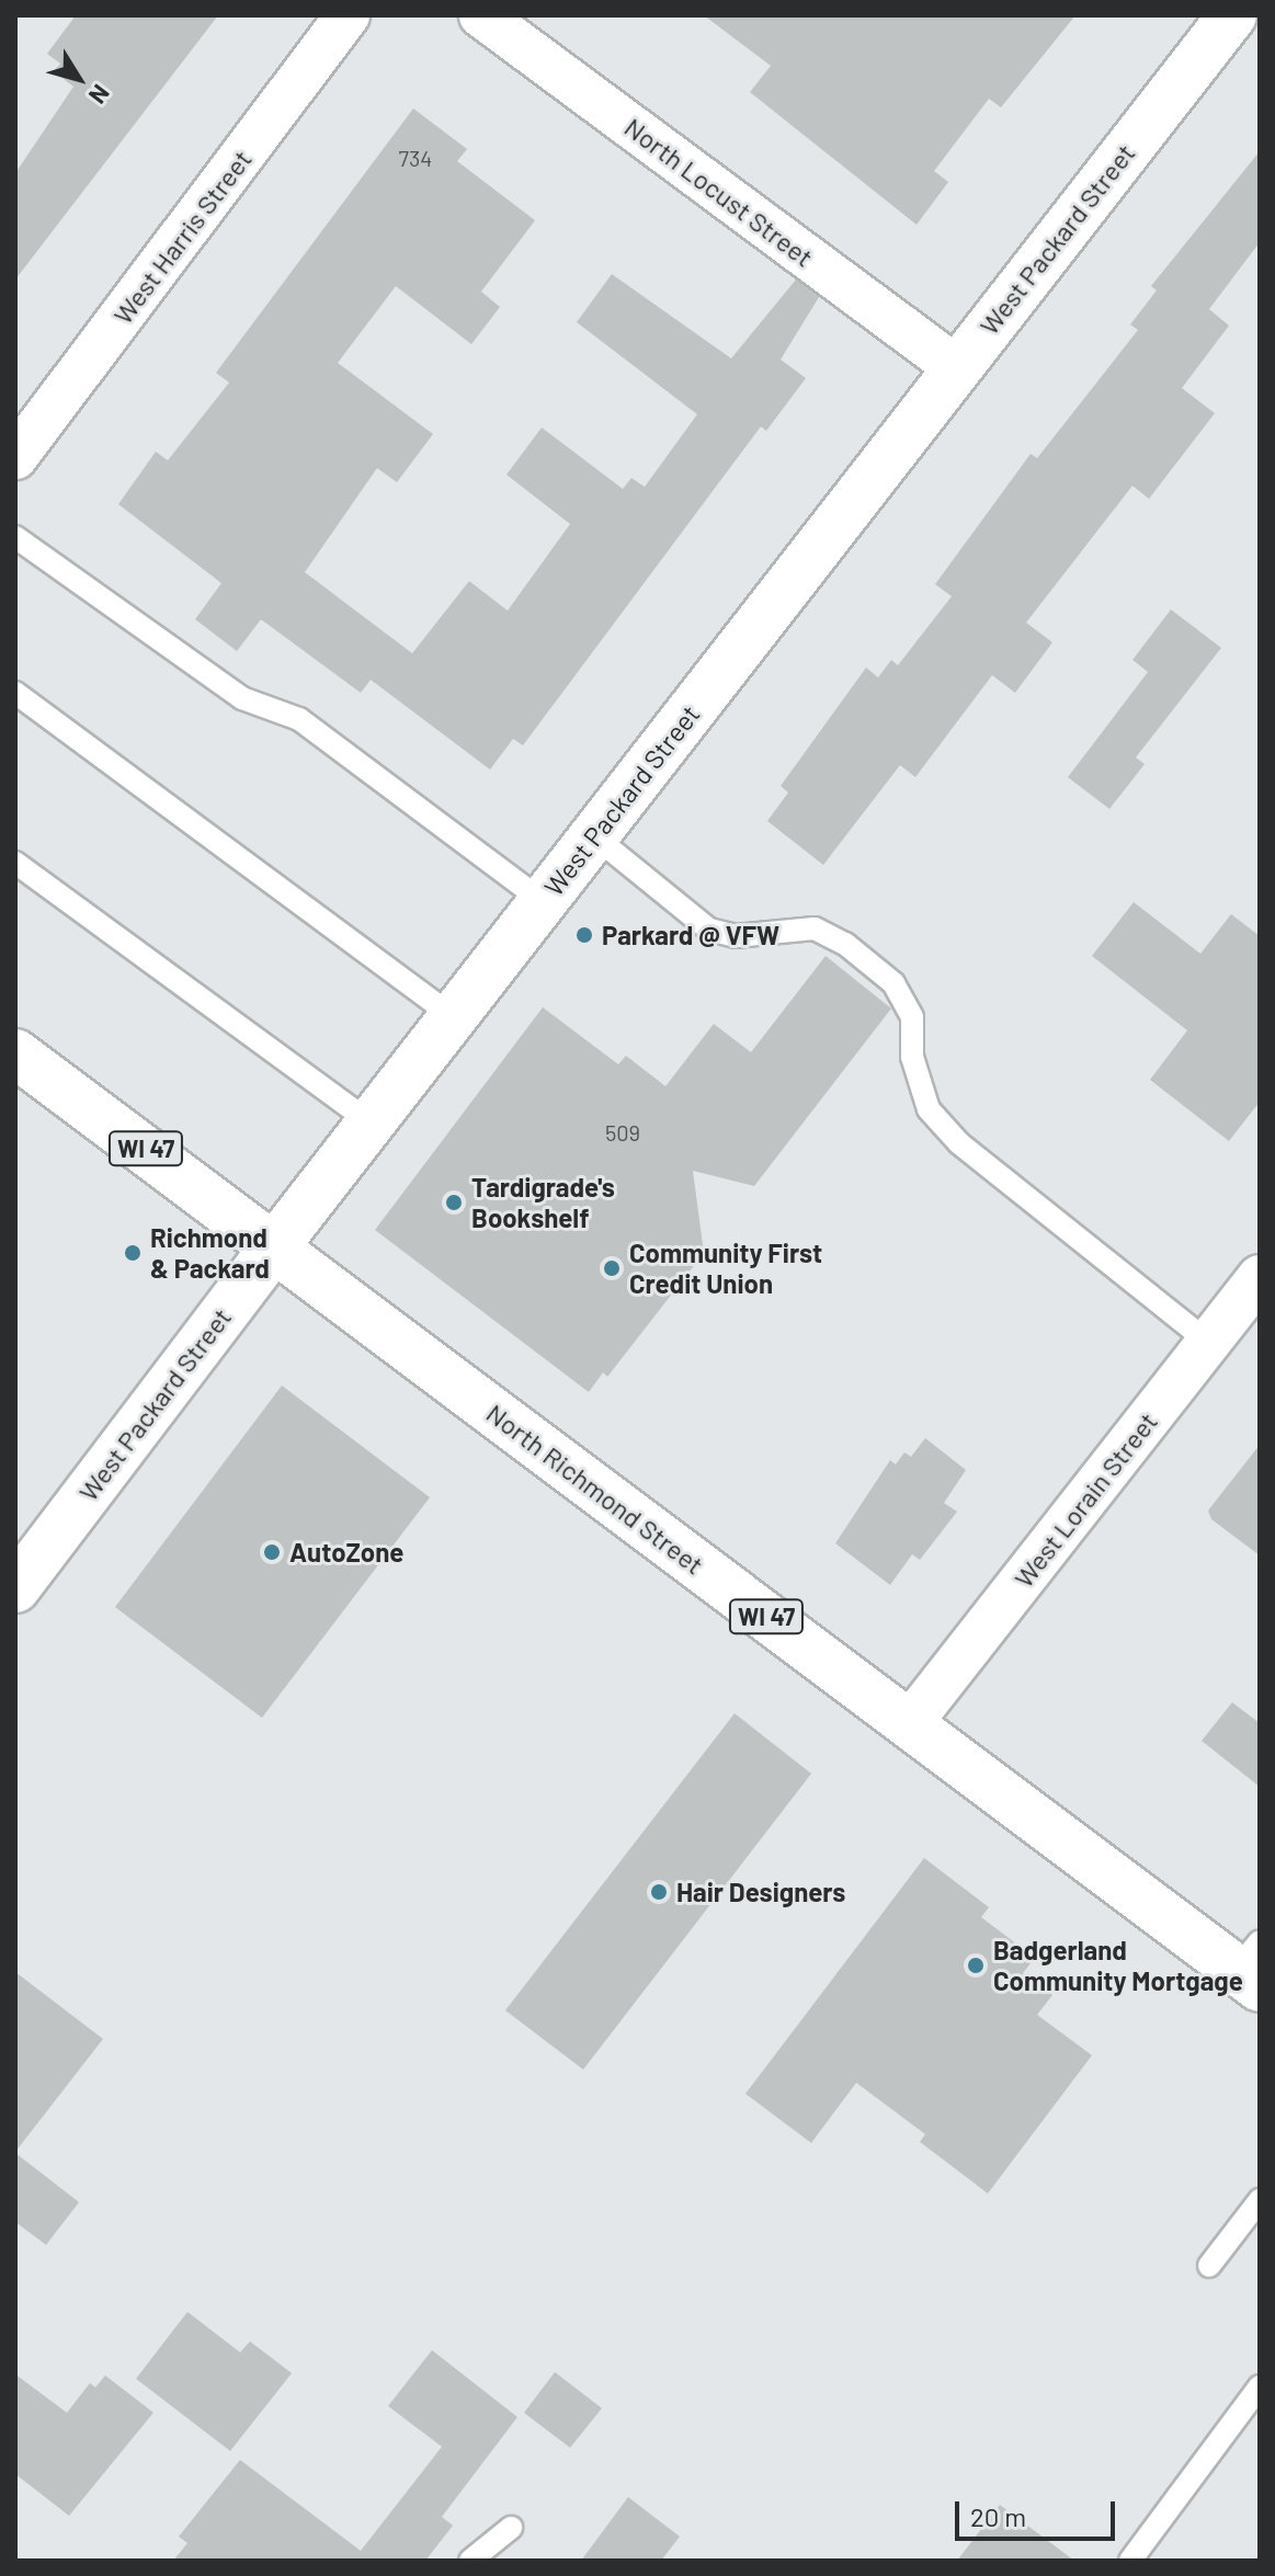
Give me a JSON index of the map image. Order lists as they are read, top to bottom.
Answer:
{
  "streets": {
    "street": [
      "North Locust Street",
      "West Harris Street",
      "West Packard Street",
      "WI 47",
      "North Richmond Street",
      "West Lorain Street"
    ]
  },
  "crossings": [
    ["North Locust Street", "West Packard Street"],
    ["West Packard Street", "North Richmond Street"],
    ["North Richmond Street", "West Lorain Street"]
  ],
  "places": [
    "Parkard @ VFW",
    "Tardigrade's Bookshelf",
    "Richmond & Packard",
    "Community First Credit Union",
    "AutoZone",
    "Hair Designers",
    "Badgerland Community Mortgage"
  ],
  "house_numbers": ["734", "509"],
  "scale_bar": "20 m",
  "north": "bottom right"
}
